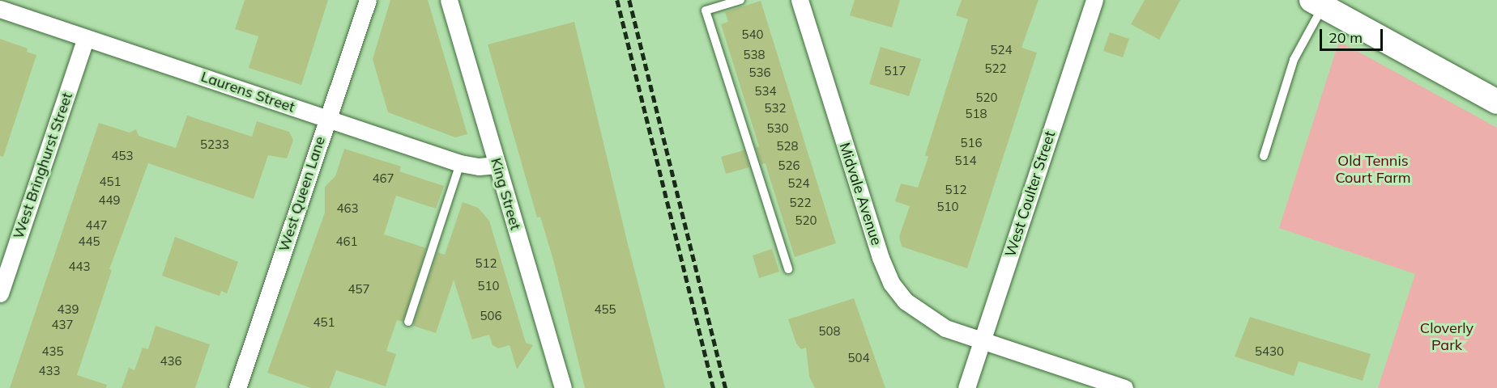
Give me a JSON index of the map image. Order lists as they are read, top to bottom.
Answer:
{
  "streets": {
    "street": [
      "Laurens Street",
      "West Bringhurst Street",
      "West Queen Lane",
      "King Street",
      "Midvale Avenue",
      "West Coulter Street"
    ]
  },
  "crossings": [
    ["Laurens Street", "West Bringhurst Street"],
    ["Laurens Street", "West Queen Lane"],
    ["Laurens Street", "King Street"],
    ["Midvale Avenue", "West Coulter Street"]
  ],
  "parks": ["Old Tennis Court Farm", "Cloverly Park"],
  "house_numbers": [
    "540",
    "524",
    "538",
    "522",
    "517",
    "536",
    "534",
    "520",
    "532",
    "518",
    "530",
    "516",
    "5233",
    "528",
    "453",
    "514",
    "526",
    "467",
    "451",
    "524",
    "512",
    "449",
    "522",
    "510",
    "463",
    "520",
    "447",
    "445",
    "461",
    "512",
    "443",
    "510",
    "457",
    "439",
    "455",
    "506",
    "451",
    "437",
    "508",
    "435",
    "5430",
    "504",
    "436",
    "433"
  ],
  "scale_bar": "20 m"
}
